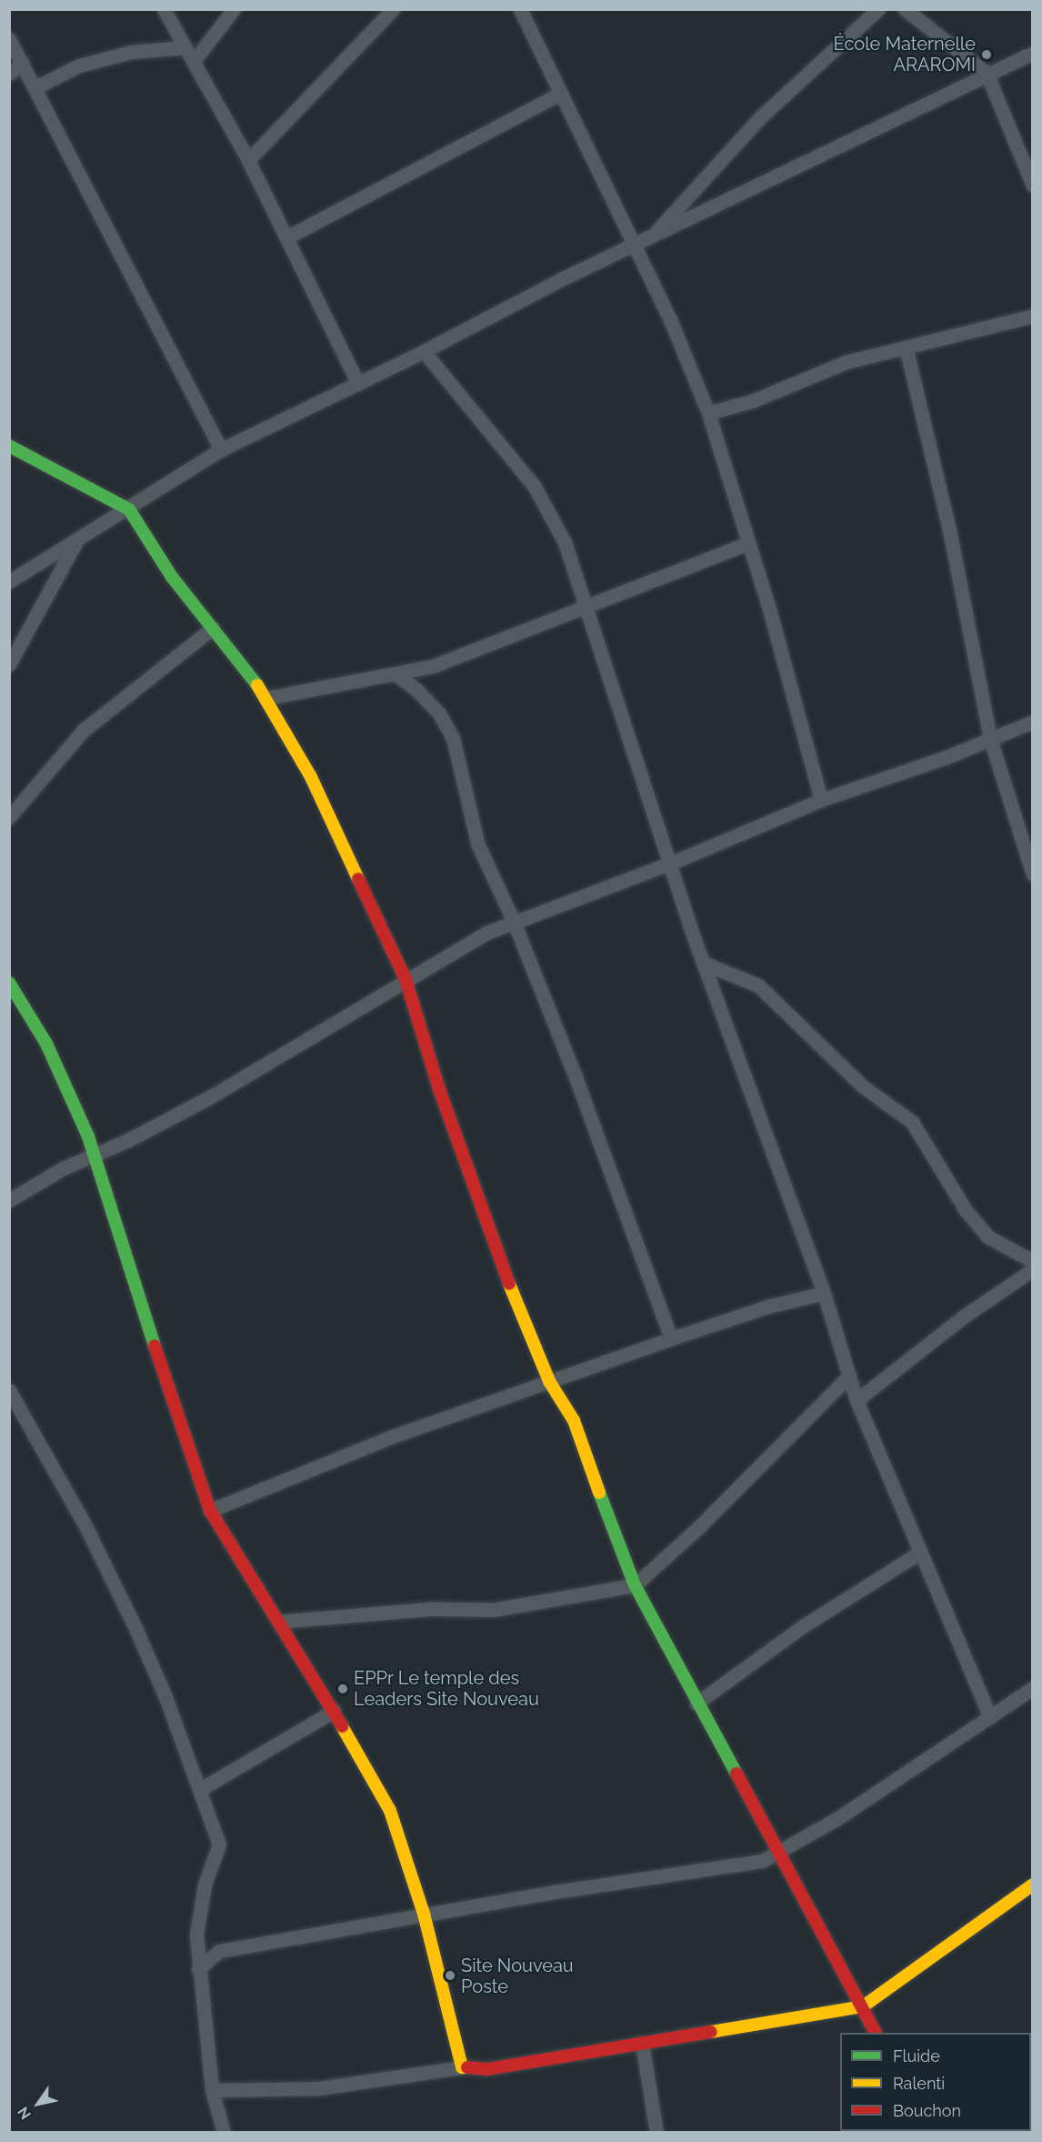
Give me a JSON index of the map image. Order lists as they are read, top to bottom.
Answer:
{
  "places": ["École Maternelle ARAROMI", "EPPr Le temple des Leaders Site Nouveau", "Site Nouveau Poste"],
  "legend": ["Fluide", "Ralenti", "Bouchon"],
  "north": "bottom left"
}
